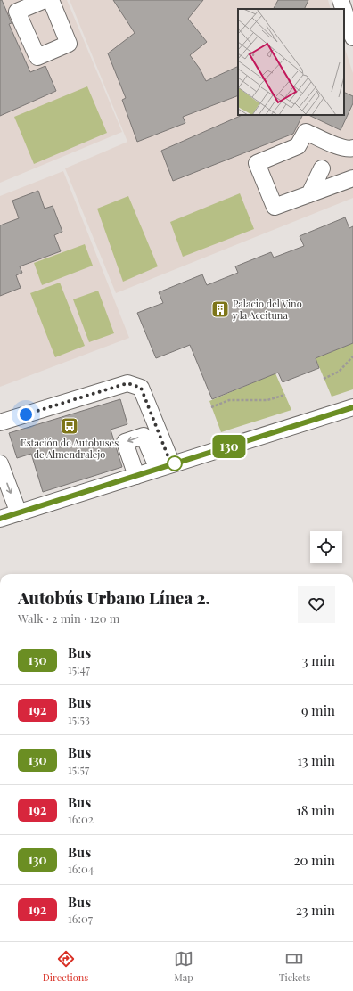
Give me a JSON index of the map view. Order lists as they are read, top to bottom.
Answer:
{
  "places": {
    "building": ["Palacio del Vino y la Aceituna"],
    "bus stop": ["Estación de Autobuses de Almendralejo"]
  },
  "lines": ["bus line 130"],
  "page": {
    "on_map": "130",
    "heading": ["Autobús Urbano Línea 2.", "Walk · 2 min · 120 m"],
    "list": [
      {
        "mark": "130",
        "name": "Bus",
        "note": "15:47",
        "value": "3 min"
      },
      {
        "mark": "192",
        "name": "Bus",
        "note": "15:53",
        "value": "9 min"
      },
      {
        "mark": "130",
        "name": "Bus",
        "note": "15:57",
        "value": "13 min"
      },
      {
        "mark": "192",
        "name": "Bus",
        "note": "16:02",
        "value": "18 min"
      },
      {
        "mark": "130",
        "name": "Bus",
        "note": "16:04",
        "value": "20 min"
      },
      {
        "mark": "192",
        "name": "Bus",
        "note": "16:07",
        "value": "23 min"
      }
    ],
    "tabs": ["Directions", "Map", "Tickets"]
  }
}
